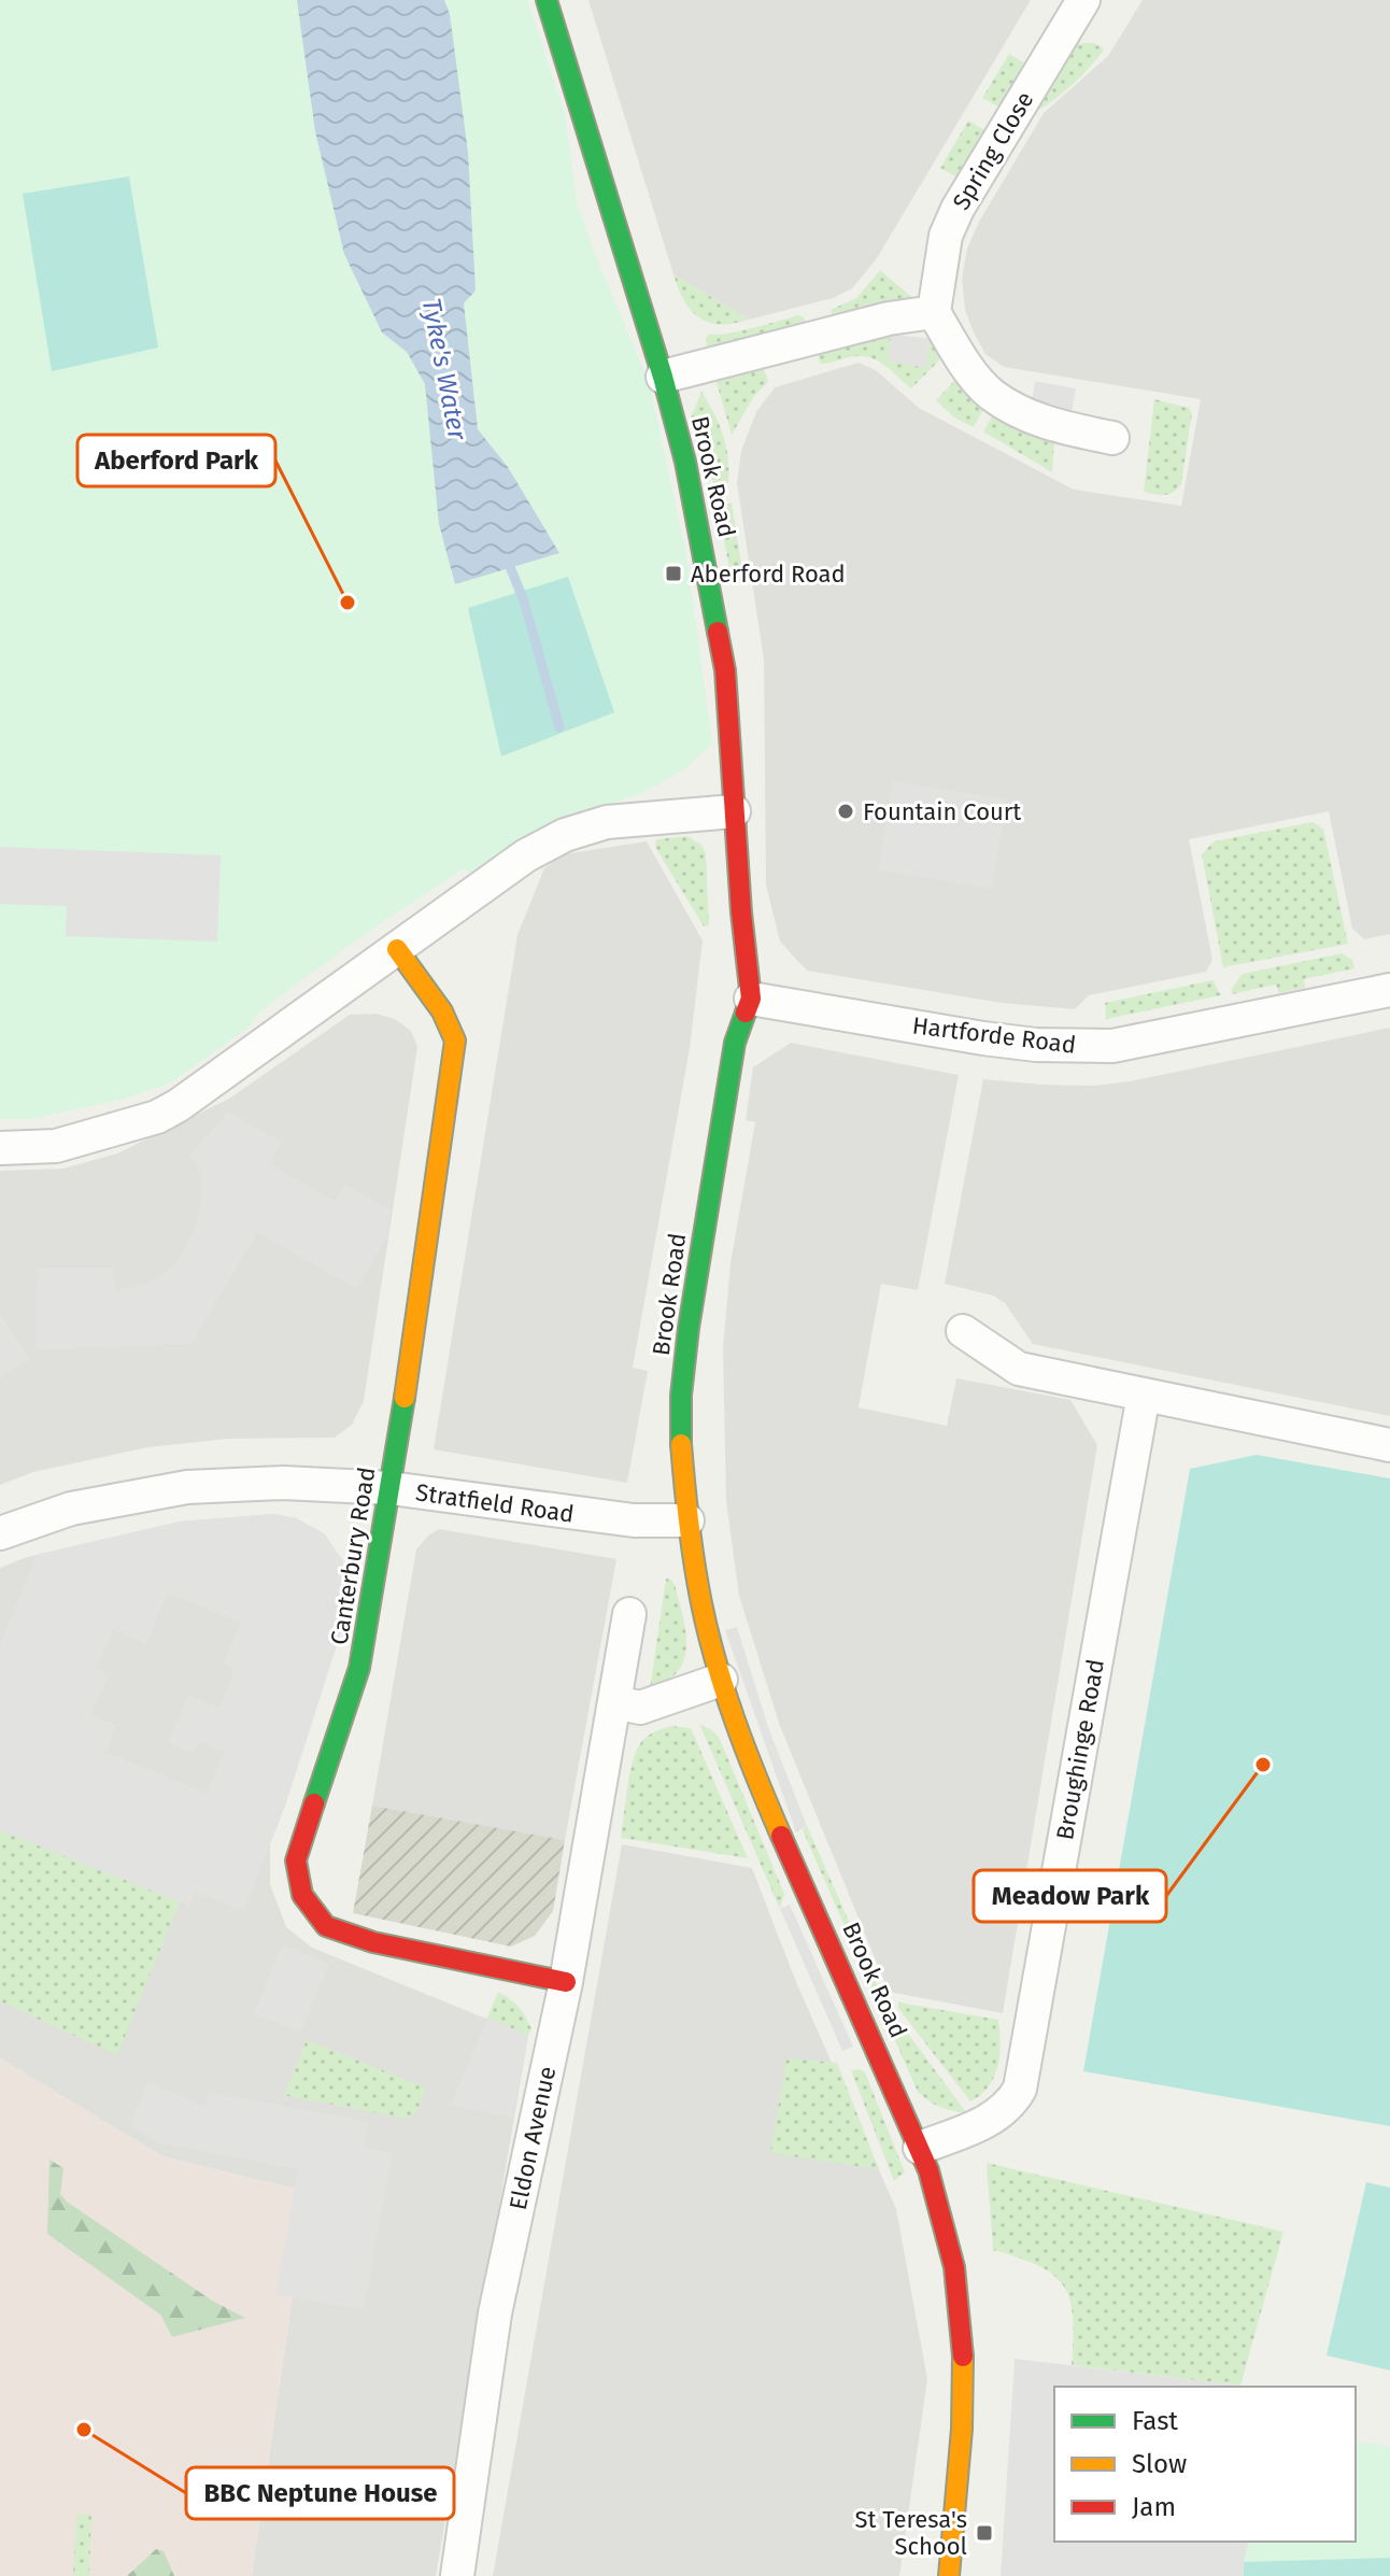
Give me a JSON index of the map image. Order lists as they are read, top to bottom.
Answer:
{
  "streets": {
    "street": [
      "Spring Close",
      "Brook Road",
      "Hartforde Road",
      "Stratfield Road",
      "Canterbury Road",
      "Broughinge Road",
      "Eldon Avenue"
    ]
  },
  "crossings": [
    ["Brook Road", "Hartforde Road"],
    ["Brook Road", "Stratfield Road"],
    ["Brook Road", "Broughinge Road"],
    ["Stratfield Road", "Canterbury Road"],
    ["Canterbury Road", "Eldon Avenue"]
  ],
  "water": ["Tyke's Water"],
  "places": {
    "transit": ["Aberford Road", "St Teresa's School"],
    "other": [
      "Aberford Park",
      "Fountain Court",
      "Meadow Park",
      "BBC Neptune House"
    ]
  },
  "legend": ["Fast", "Slow", "Jam"]
}
